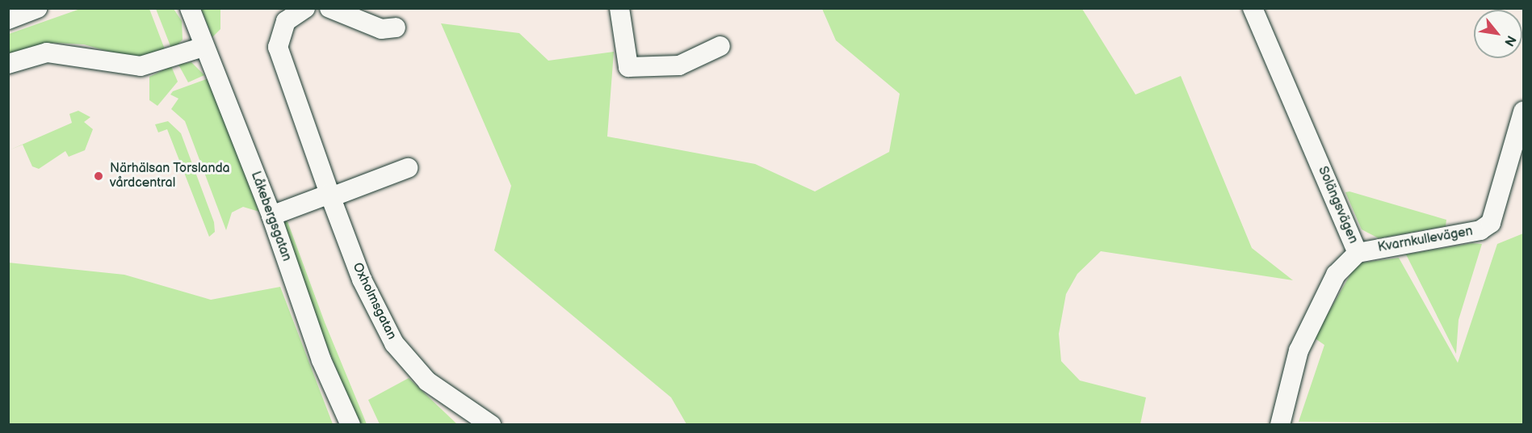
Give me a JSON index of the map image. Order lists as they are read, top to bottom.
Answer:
{
  "streets": {
    "street": [
      "Solängsvägen",
      "Låkebergsgatan",
      "Kvarnkullevägen",
      "Oxholmsgatan"
    ]
  },
  "crossings": [
    ["Solängsvägen", "Kvarnkullevägen"]
  ],
  "places": ["Närhälsan Torslanda vårdcentral"],
  "north": "bottom right"
}
